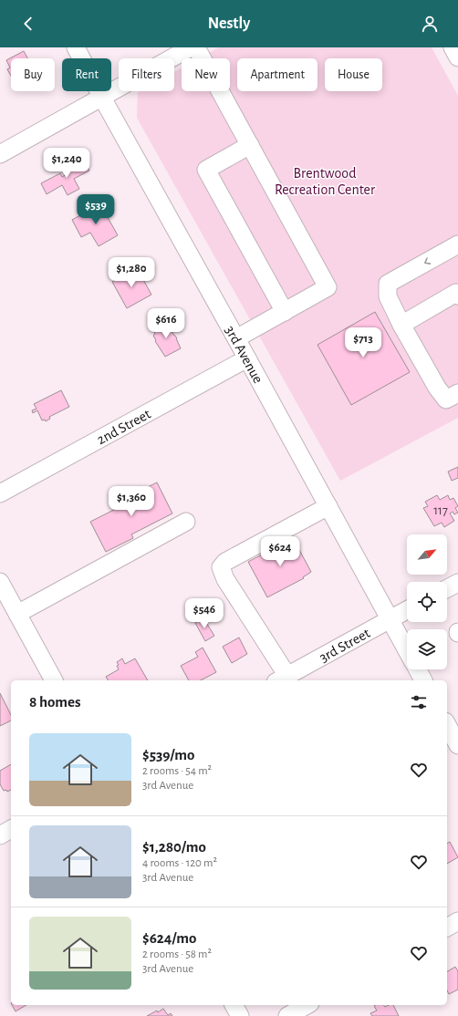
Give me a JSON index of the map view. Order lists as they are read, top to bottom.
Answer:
{
  "streets": {
    "street": ["3rd Avenue", "2nd Street", "3rd Street"]
  },
  "crossings": [
    ["3rd Avenue", "2nd Street"],
    ["3rd Avenue", "3rd Street"]
  ],
  "parks": ["Brentwood Recreation Center"],
  "house_numbers": ["117"],
  "north": "top right",
  "page": {
    "header": "Nestly",
    "chip": [
      "Buy",
      "Rent",
      "Filters",
      "New",
      "Apartment",
      "House"
    ],
    "price": [
      "$1,240",
      "$539",
      "$1,280",
      "$616",
      "$713",
      "$1,360",
      "$624",
      "$546"
    ],
    "heading": "8 homes",
    "list": [
      {
        "name": "$539/mo",
        "note": "2 rooms · 54 m² · 3rd Avenue"
      },
      {
        "name": "$1,280/mo",
        "note": "4 rooms · 120 m² · 3rd Avenue"
      },
      {
        "name": "$624/mo",
        "note": "2 rooms · 58 m² · 3rd Avenue"
      }
    ]
  }
}
